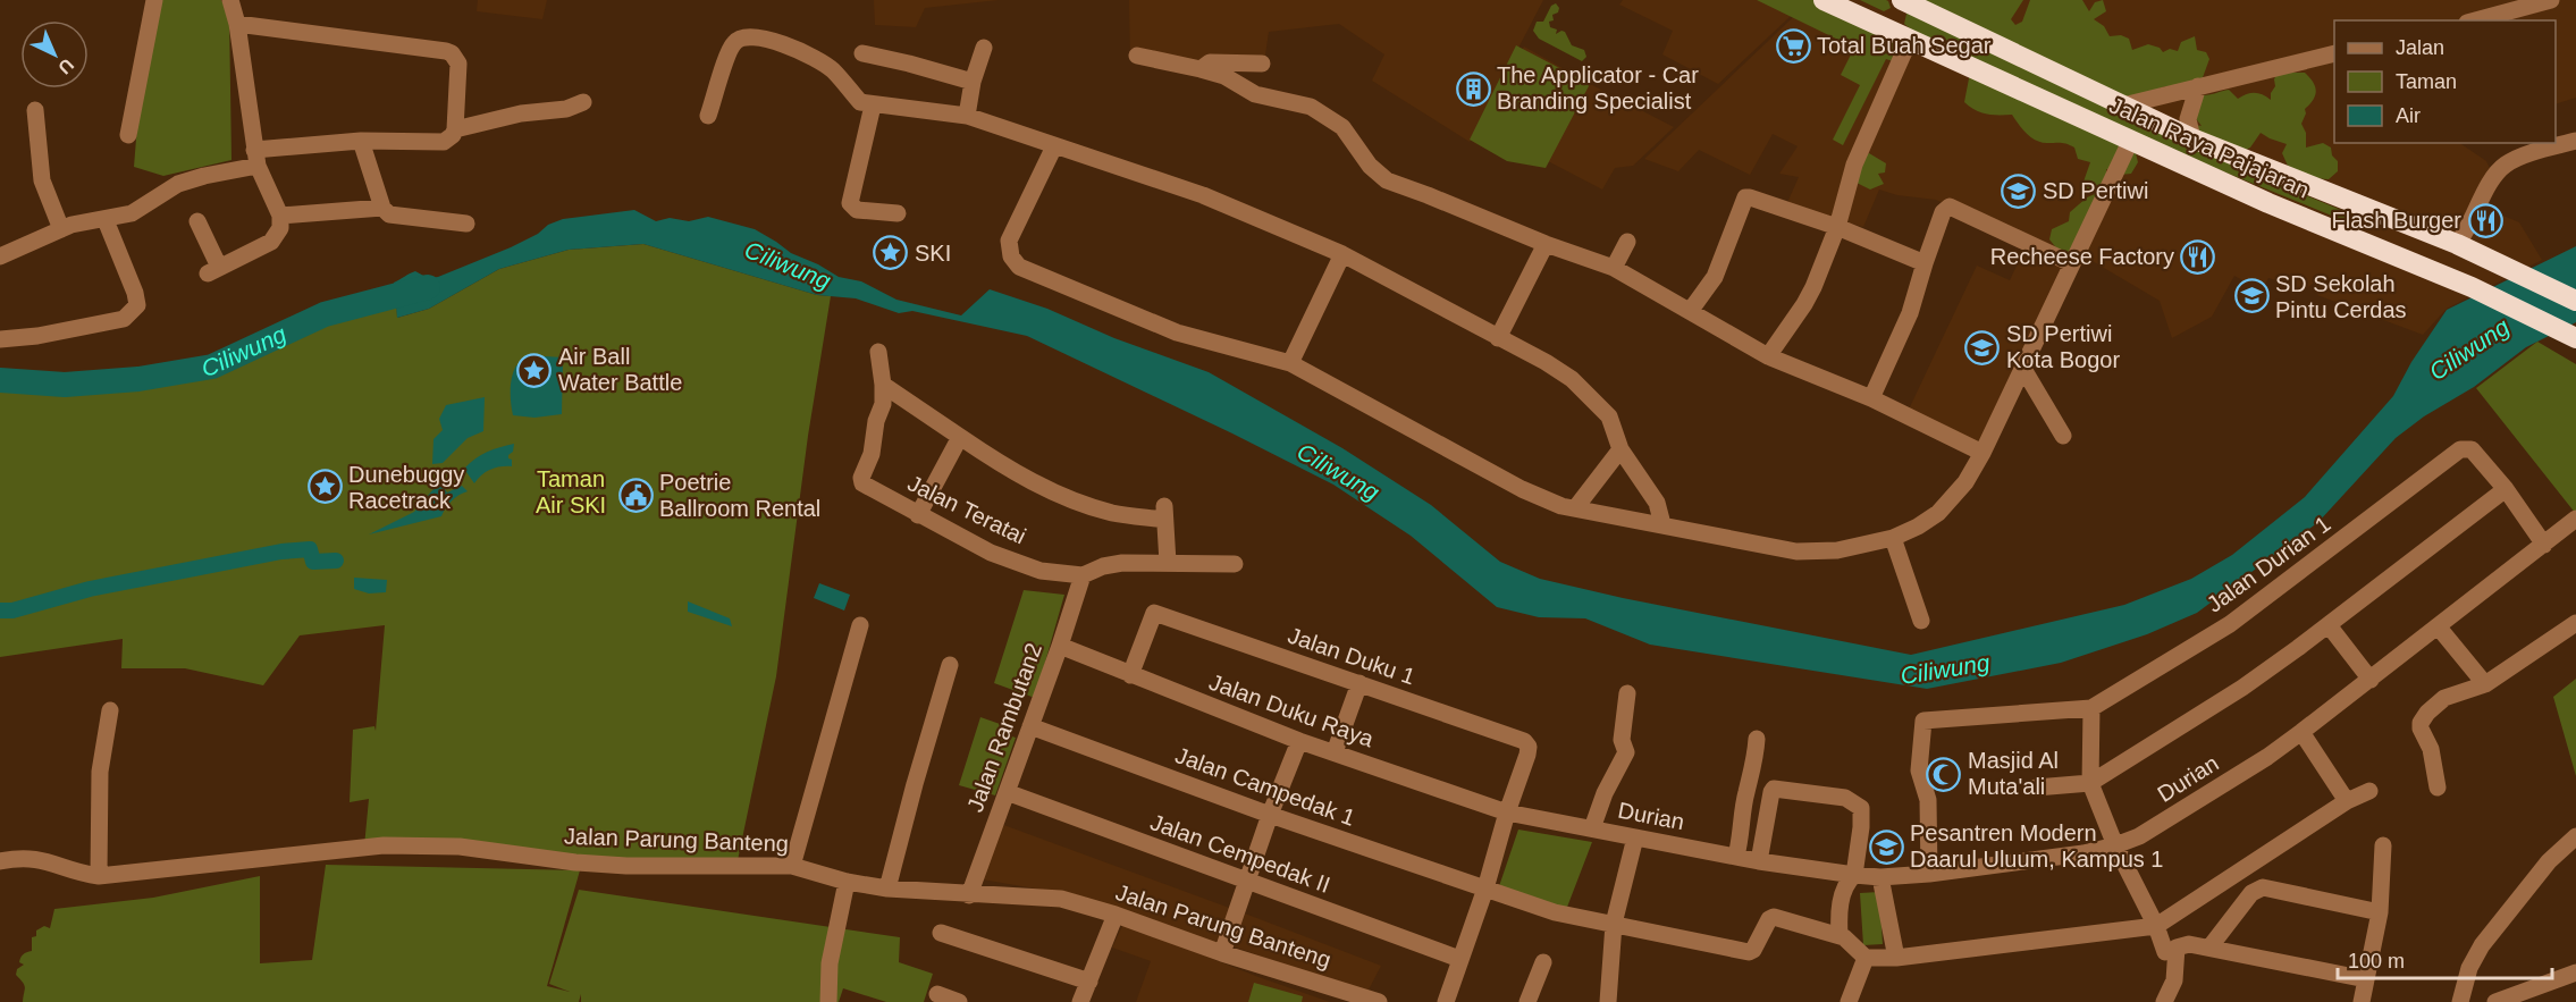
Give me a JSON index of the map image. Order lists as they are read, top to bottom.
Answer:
{
  "streets": {
    "highway": ["Jalan Raya Pajajaran"],
    "street": [
      "Jalan Teratai",
      "Jalan Durian 1",
      "Jalan Duku 1",
      "Jalan Duku Raya",
      "Jalan Rambutan2",
      "Durian",
      "Jalan Campedak 1",
      "Jalan Parung Banteng",
      "Jalan Cempedak II"
    ]
  },
  "crossings": [
    ["Jalan Teratai", "Jalan Rambutan2"],
    ["Jalan Duku 1", "Jalan Duku Raya"],
    ["Jalan Duku 1", "Durian"],
    ["Jalan Duku Raya", "Jalan Rambutan2"],
    ["Jalan Duku Raya", "Durian"],
    ["Jalan Rambutan2", "Jalan Campedak 1"],
    ["Jalan Rambutan2", "Jalan Parung Banteng"],
    ["Jalan Rambutan2", "Jalan Cempedak II"]
  ],
  "water": ["Ciliwung"],
  "parks": ["Taman Air SKI"],
  "places": {
    "supermarket": ["Total Buah Segar"],
    "building": ["The Applicator - Car Branding Specialist"],
    "school or university": [
      "SD Pertiwi",
      "SD Sekolah Pintu Cerdas",
      "SD Pertiwi Kota Bogor",
      "Pesantren Modern Daarul Uluum, Kampus 1"
    ],
    "restaurant": ["Flash Burger", "Recheese Factory"],
    "place": ["SKI", "Air Ball Water Battle", "Dunebuggy Racetrack"],
    "public building": ["Poetrie Ballroom Rental"],
    "mosque": ["Masjid Al Muta'ali"]
  },
  "legend": ["Jalan", "Taman", "Air"],
  "scale_bar": "100 m",
  "north": "bottom right"
}
